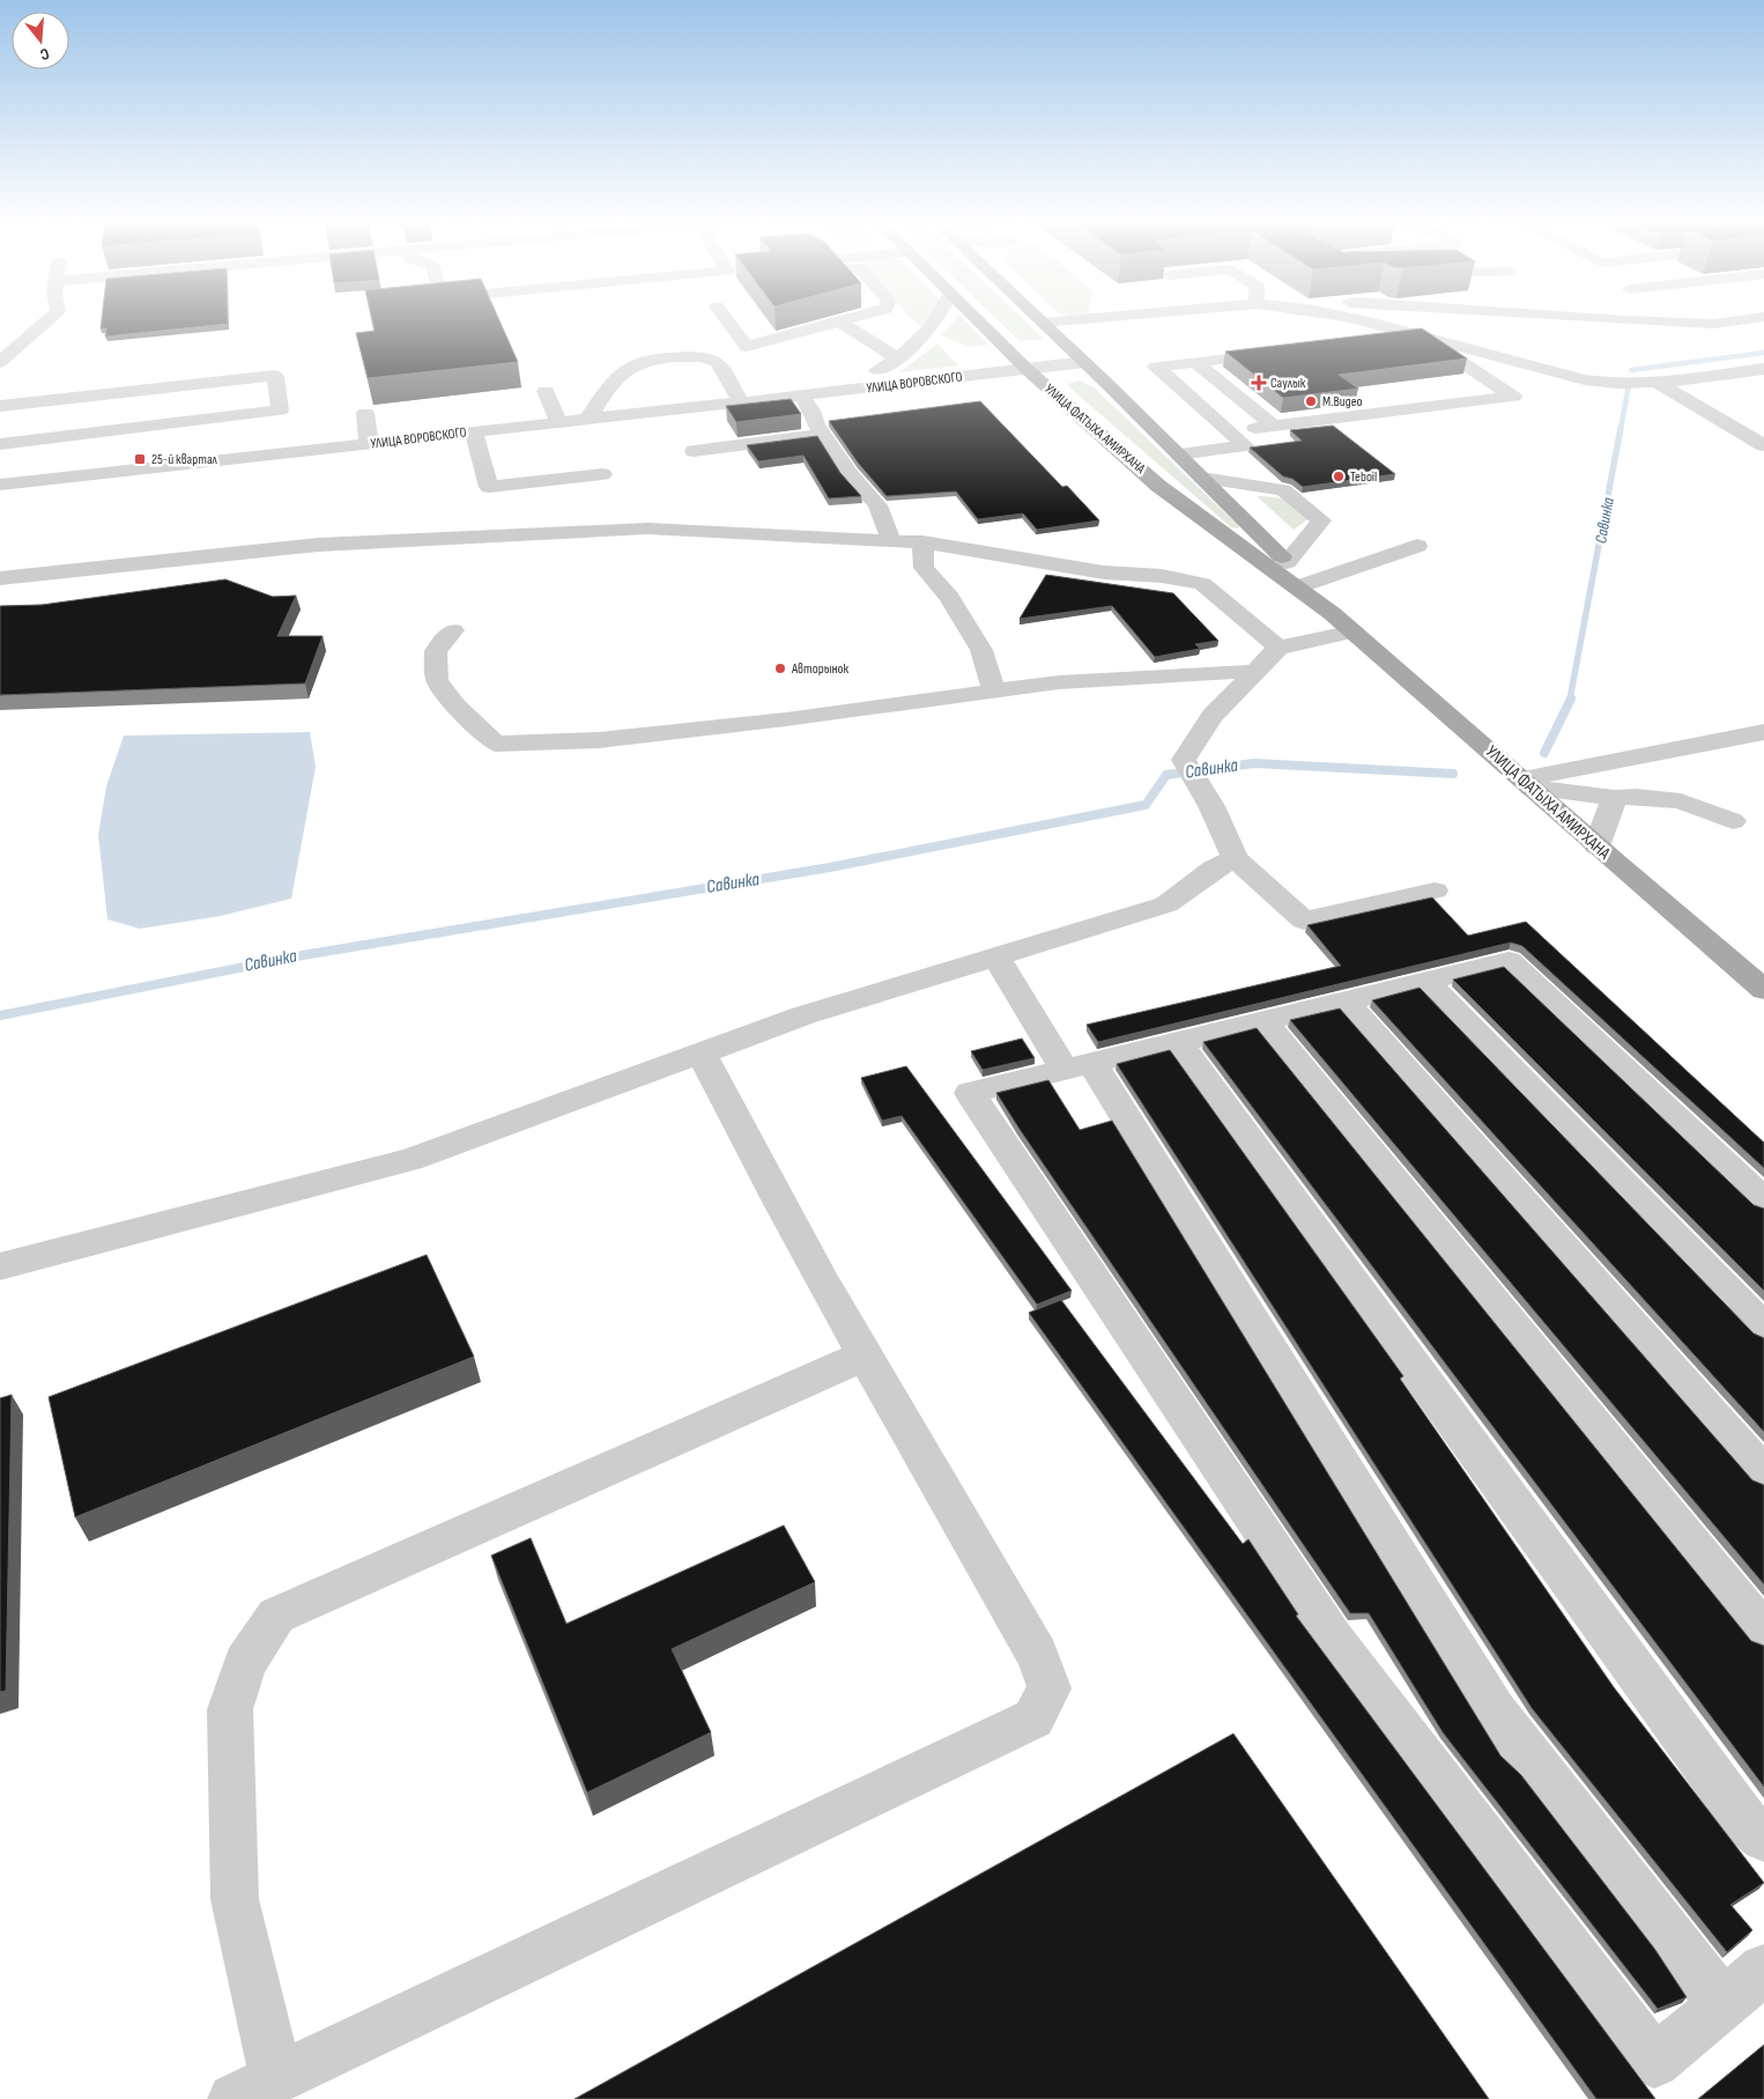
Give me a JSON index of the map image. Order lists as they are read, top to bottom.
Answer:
{
  "streets": {
    "main road": ["УЛИЦА ФАТЫХА АМИРХАНА"],
    "street": ["УЛИЦА ВОРОВСКОГО"]
  },
  "crossings": [
    ["УЛИЦА ВОРОВСКОГО", "УЛИЦА ФАТЫХА АМИРХАНА"]
  ],
  "water": ["Савинка"],
  "places": {
    "health": ["Саулык"],
    "other": ["М.Видео", "Teboil", "Авторынок"],
    "transit": ["25-й квартал"]
  },
  "north": "bottom"
}
